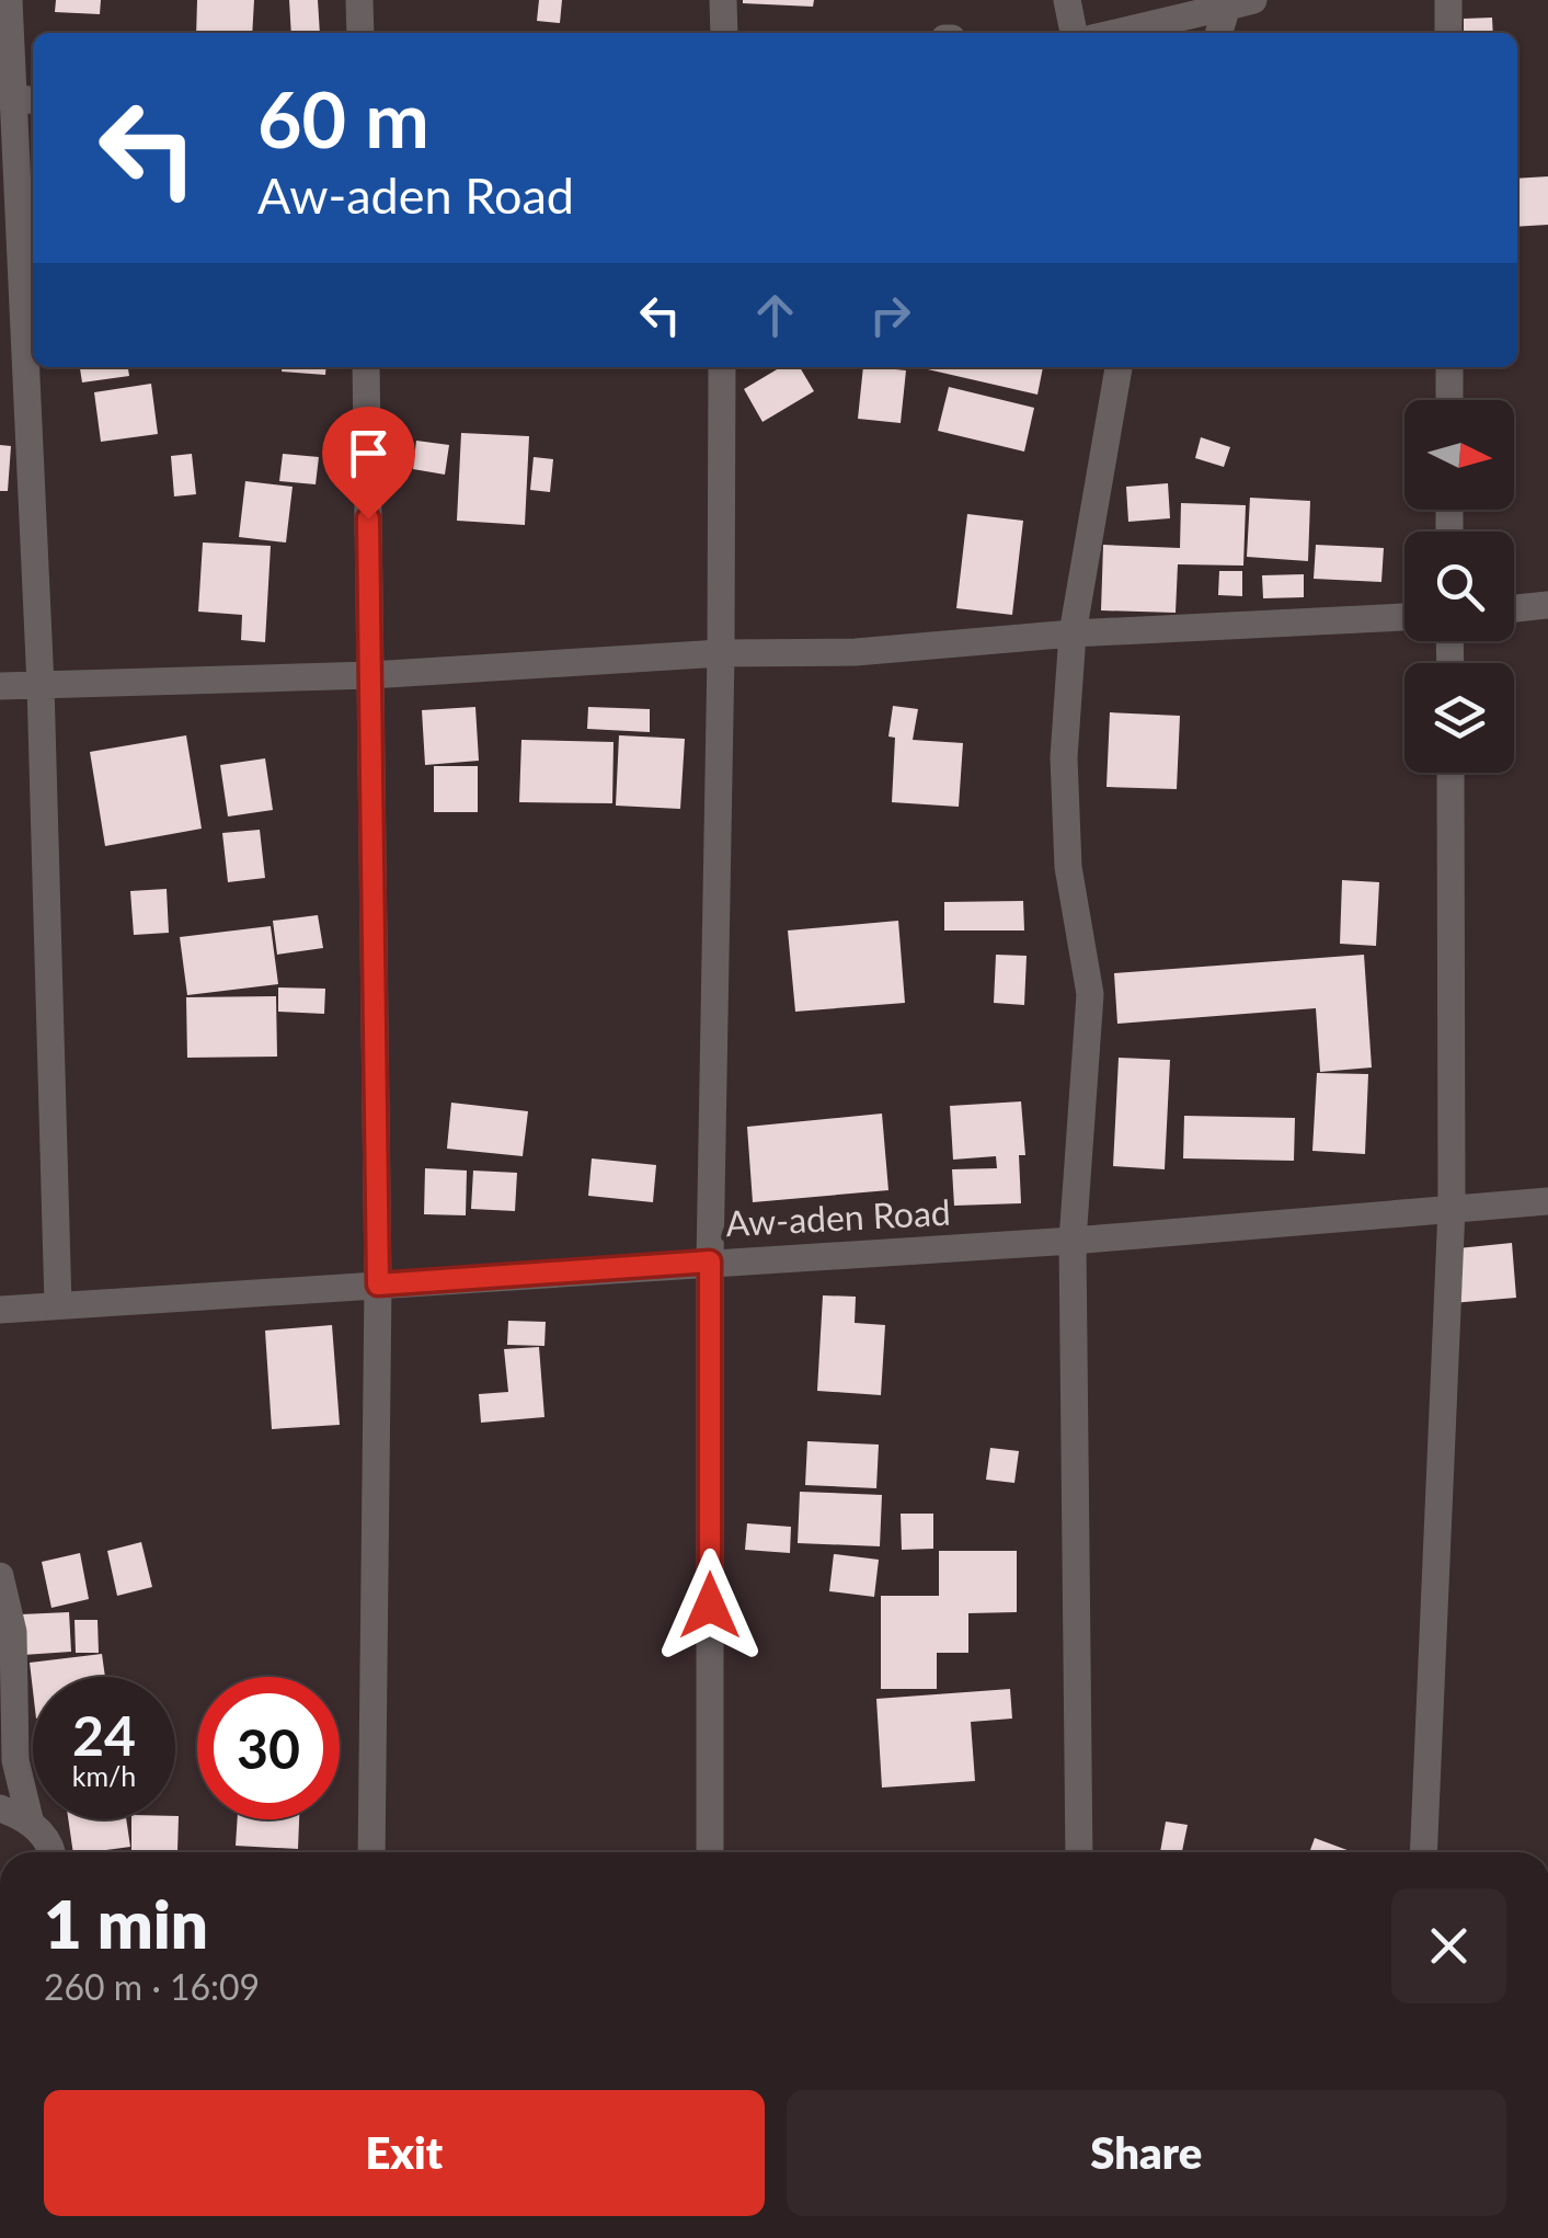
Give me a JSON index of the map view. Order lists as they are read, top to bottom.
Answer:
{
  "streets": {
    "street": ["Aw-aden Road"]
  },
  "north": "right",
  "page": {
    "turn": ["60 m", "Aw-aden Road"],
    "speed": "24 km/h",
    "limit": "30",
    "heading": ["1 min", "260 m · 16:09"],
    "buttons": ["Exit", "Share"]
  }
}
